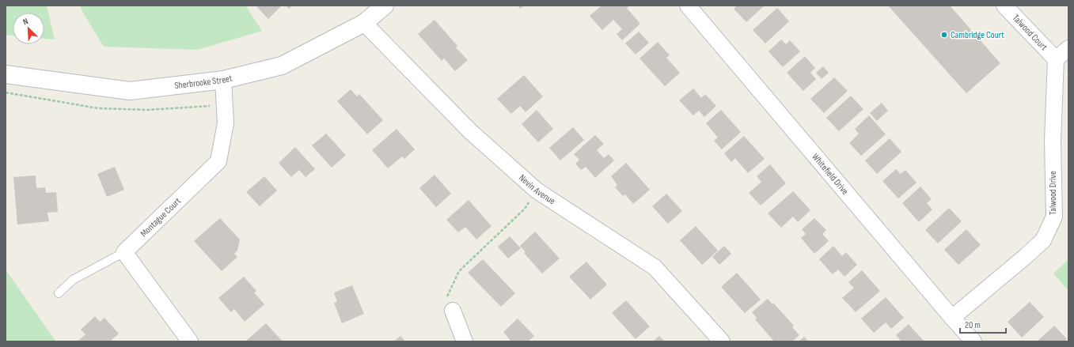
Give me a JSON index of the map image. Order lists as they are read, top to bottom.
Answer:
{
  "streets": {
    "main road": ["Sherbrooke Street"],
    "street": [
      "Talwood Court",
      "Whitefield Drive",
      "Nevin Avenue",
      "Talwood Drive",
      "Montague Court"
    ]
  },
  "crossings": [
    ["Talwood Court", "Talwood Drive"],
    ["Sherbrooke Street", "Nevin Avenue"],
    ["Sherbrooke Street", "Montague Court"],
    ["Whitefield Drive", "Talwood Drive"]
  ],
  "places": ["Cambridge Court"],
  "scale_bar": "20 m",
  "north": "top left"
}
